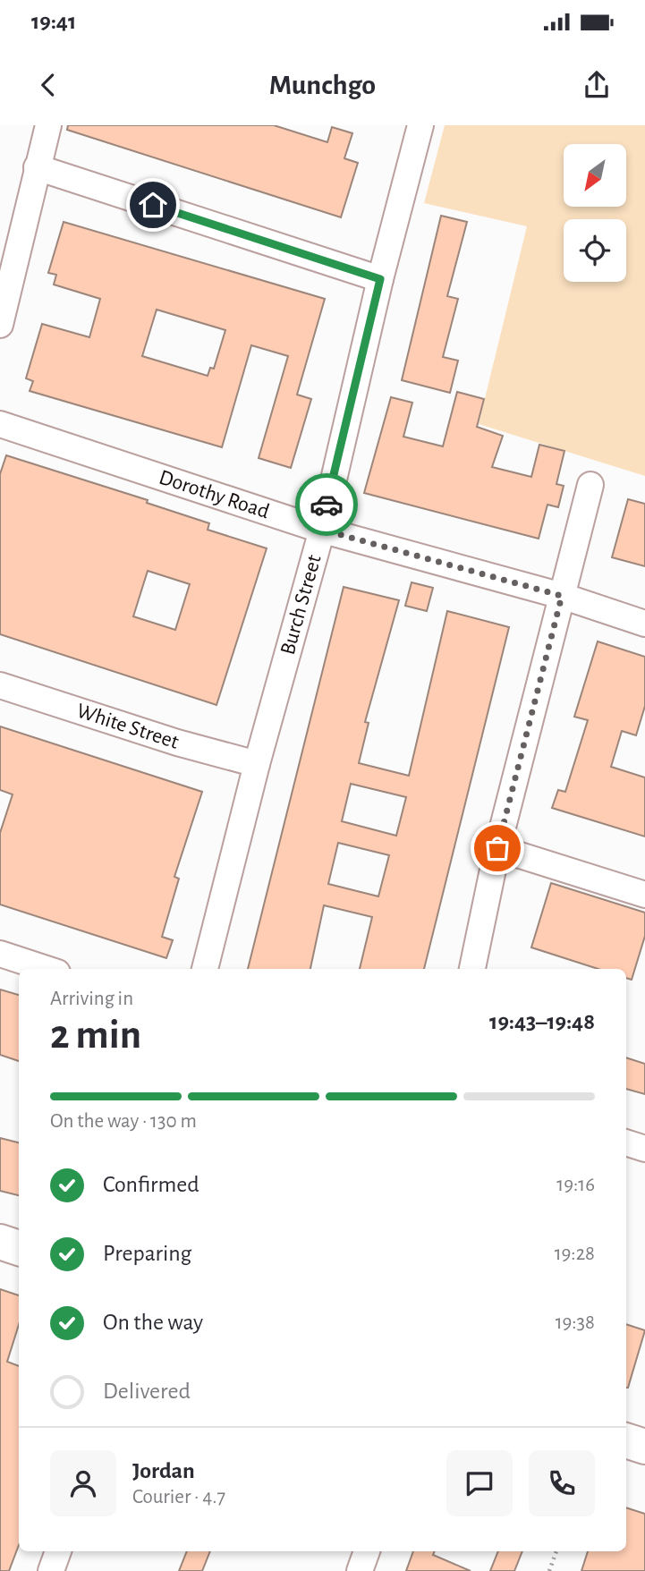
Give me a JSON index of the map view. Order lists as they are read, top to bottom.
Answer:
{
  "streets": {
    "street": ["Dorothy Road", "Burch Street", "White Street"]
  },
  "crossings": [
    ["Dorothy Road", "Burch Street"],
    ["Burch Street", "White Street"]
  ],
  "north": "bottom left",
  "page": {
    "status": "19:41",
    "header": "Munchgo",
    "heading": ["2 min", "Arriving in", "19:43–19:48"],
    "panel": ["Jordan", "Courier · 4.7"],
    "bar": "On the way · 130 m",
    "list": [
      ["Confirmed", "19:16"],
      ["Preparing", "19:28"],
      ["On the way", "19:38"],
      "Delivered"
    ]
  }
}
